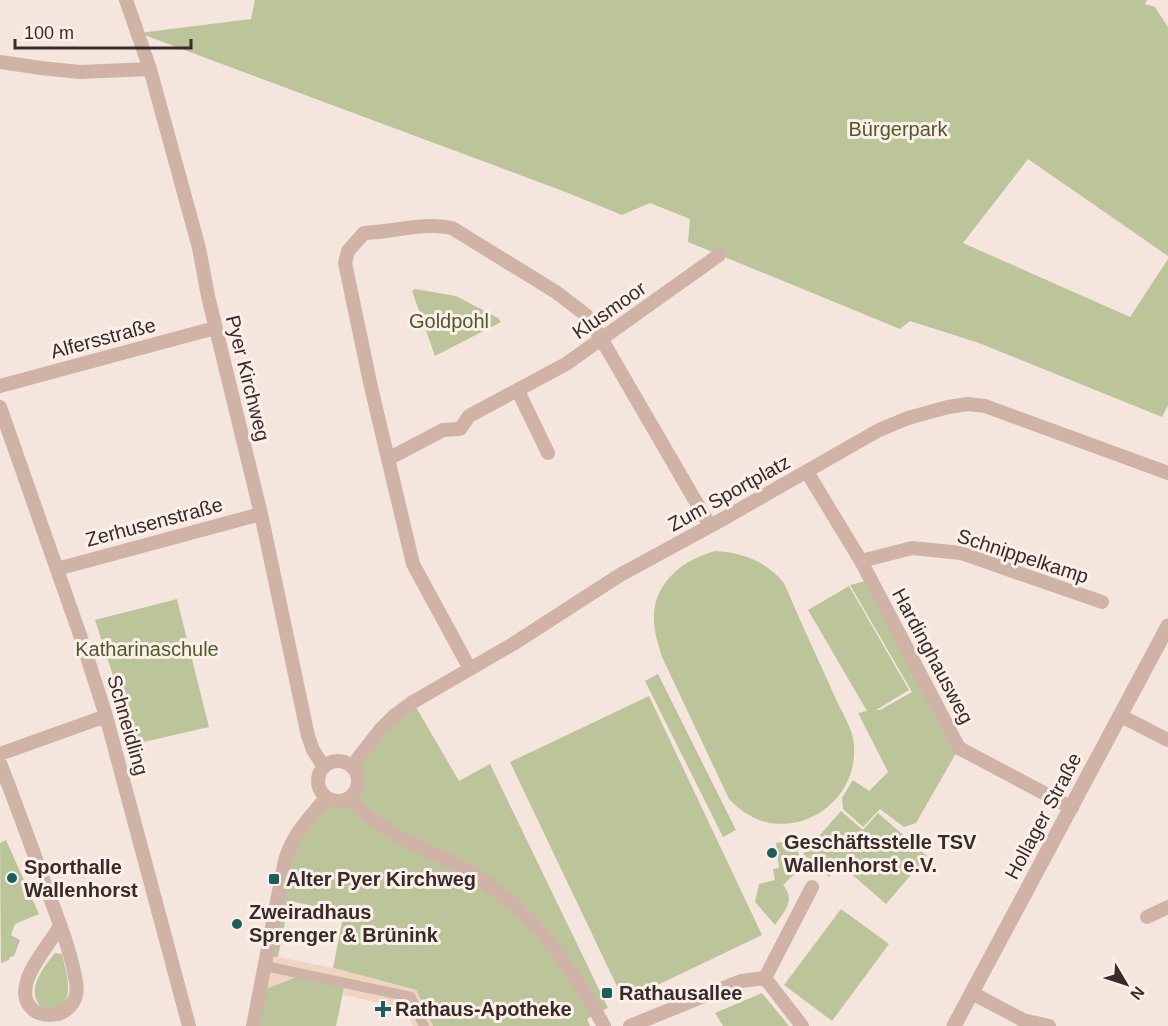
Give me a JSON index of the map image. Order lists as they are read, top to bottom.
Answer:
{
  "streets": {
    "street": [
      "Klusmoor",
      "Alfersstraße",
      "Pyer Kirchweg",
      "Zum Sportplatz",
      "Zerhusenstraße",
      "Schnippelkamp",
      "Hardinghausweg",
      "Schneidling",
      "Hollager Straße"
    ]
  },
  "crossings": [
    ["Alfersstraße", "Pyer Kirchweg"],
    ["Pyer Kirchweg", "Zum Sportplatz"],
    ["Pyer Kirchweg", "Zerhusenstraße"],
    ["Zum Sportplatz", "Hardinghausweg"],
    ["Zerhusenstraße", "Schneidling"],
    ["Schnippelkamp", "Hardinghausweg"],
    ["Hardinghausweg", "Hollager Straße"]
  ],
  "parks": ["Bürgerpark", "Goldpohl", "Katharinaschule"],
  "places": {
    "other": ["Geschäftsstelle TSV Wallenhorst e.V.", "Sporthalle Wallenhorst", "Zweiradhaus Sprenger & Brünink"],
    "transit": ["Alter Pyer Kirchweg", "Rathausallee"],
    "health": ["Rathaus-Apotheke"]
  },
  "scale_bar": "100 m",
  "north": "bottom right"
}
